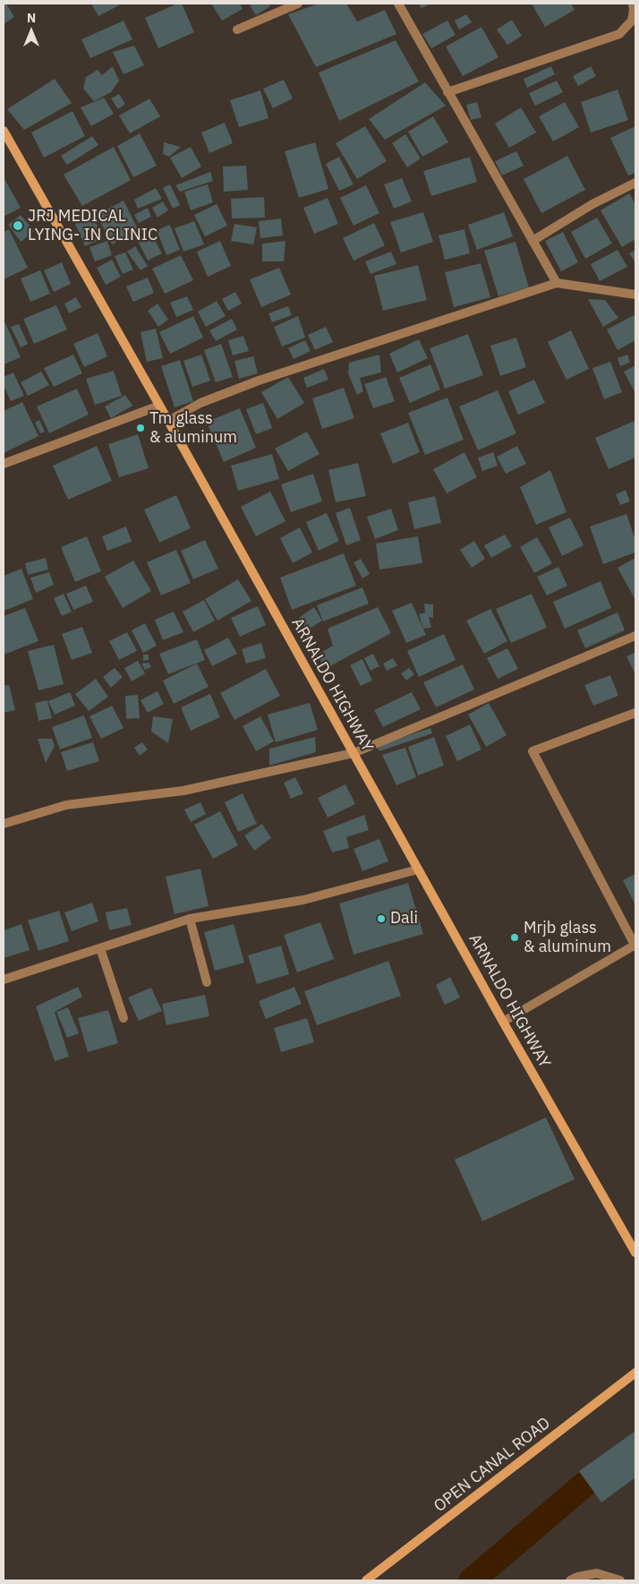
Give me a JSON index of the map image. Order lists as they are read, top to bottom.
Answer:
{
  "streets": {
    "main road": ["ARNALDO HIGHWAY", "OPEN CANAL ROAD"]
  },
  "places": [
    "JRJ MEDICAL LYING- IN CLINIC",
    "Tm glass & aluminum",
    "Dali",
    "Mrjb glass & aluminum"
  ],
  "north": "top"
}
